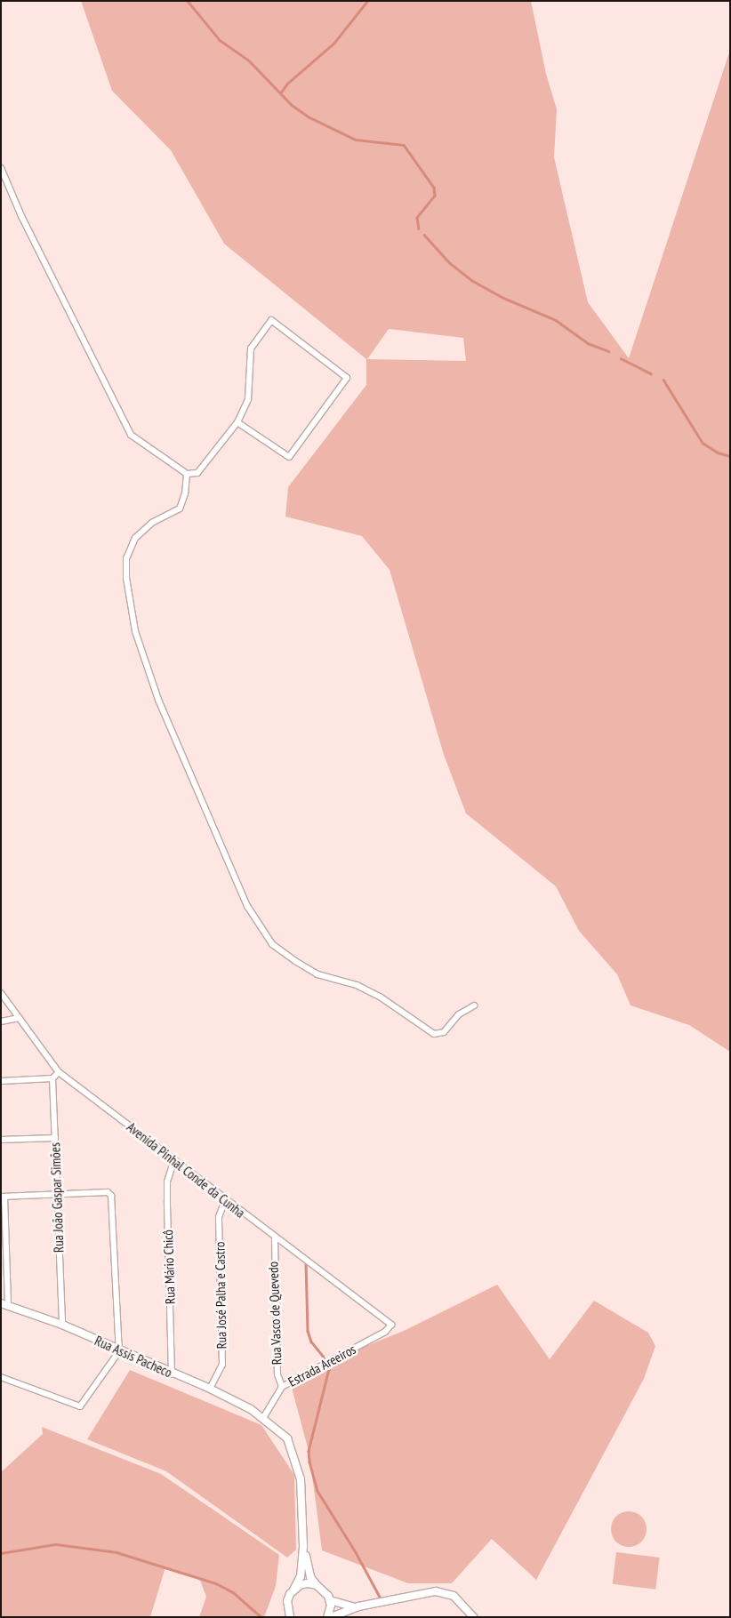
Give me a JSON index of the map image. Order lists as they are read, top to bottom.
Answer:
{
  "streets": {
    "street": [
      "Avenida Pinhal Conde da Cunha",
      "Rua João Gaspar Simões",
      "Rua Mário Chicô",
      "Rua José Palha e Castro",
      "Rua Vasco de Quevedo",
      "Rua Assis Pacheco",
      "Estrada Areeiros"
    ]
  },
  "crossings": [
    ["Avenida Pinhal Conde da Cunha", "Rua Mário Chicô"],
    ["Avenida Pinhal Conde da Cunha", "Rua José Palha e Castro"],
    ["Avenida Pinhal Conde da Cunha", "Rua Vasco de Quevedo"],
    ["Avenida Pinhal Conde da Cunha", "Estrada Areeiros"],
    ["Rua João Gaspar Simões", "Rua Assis Pacheco"],
    ["Rua Mário Chicô", "Rua Assis Pacheco"],
    ["Rua José Palha e Castro", "Rua Assis Pacheco"],
    ["Rua Vasco de Quevedo", "Estrada Areeiros"],
    ["Rua Assis Pacheco", "Estrada Areeiros"]
  ]
}
